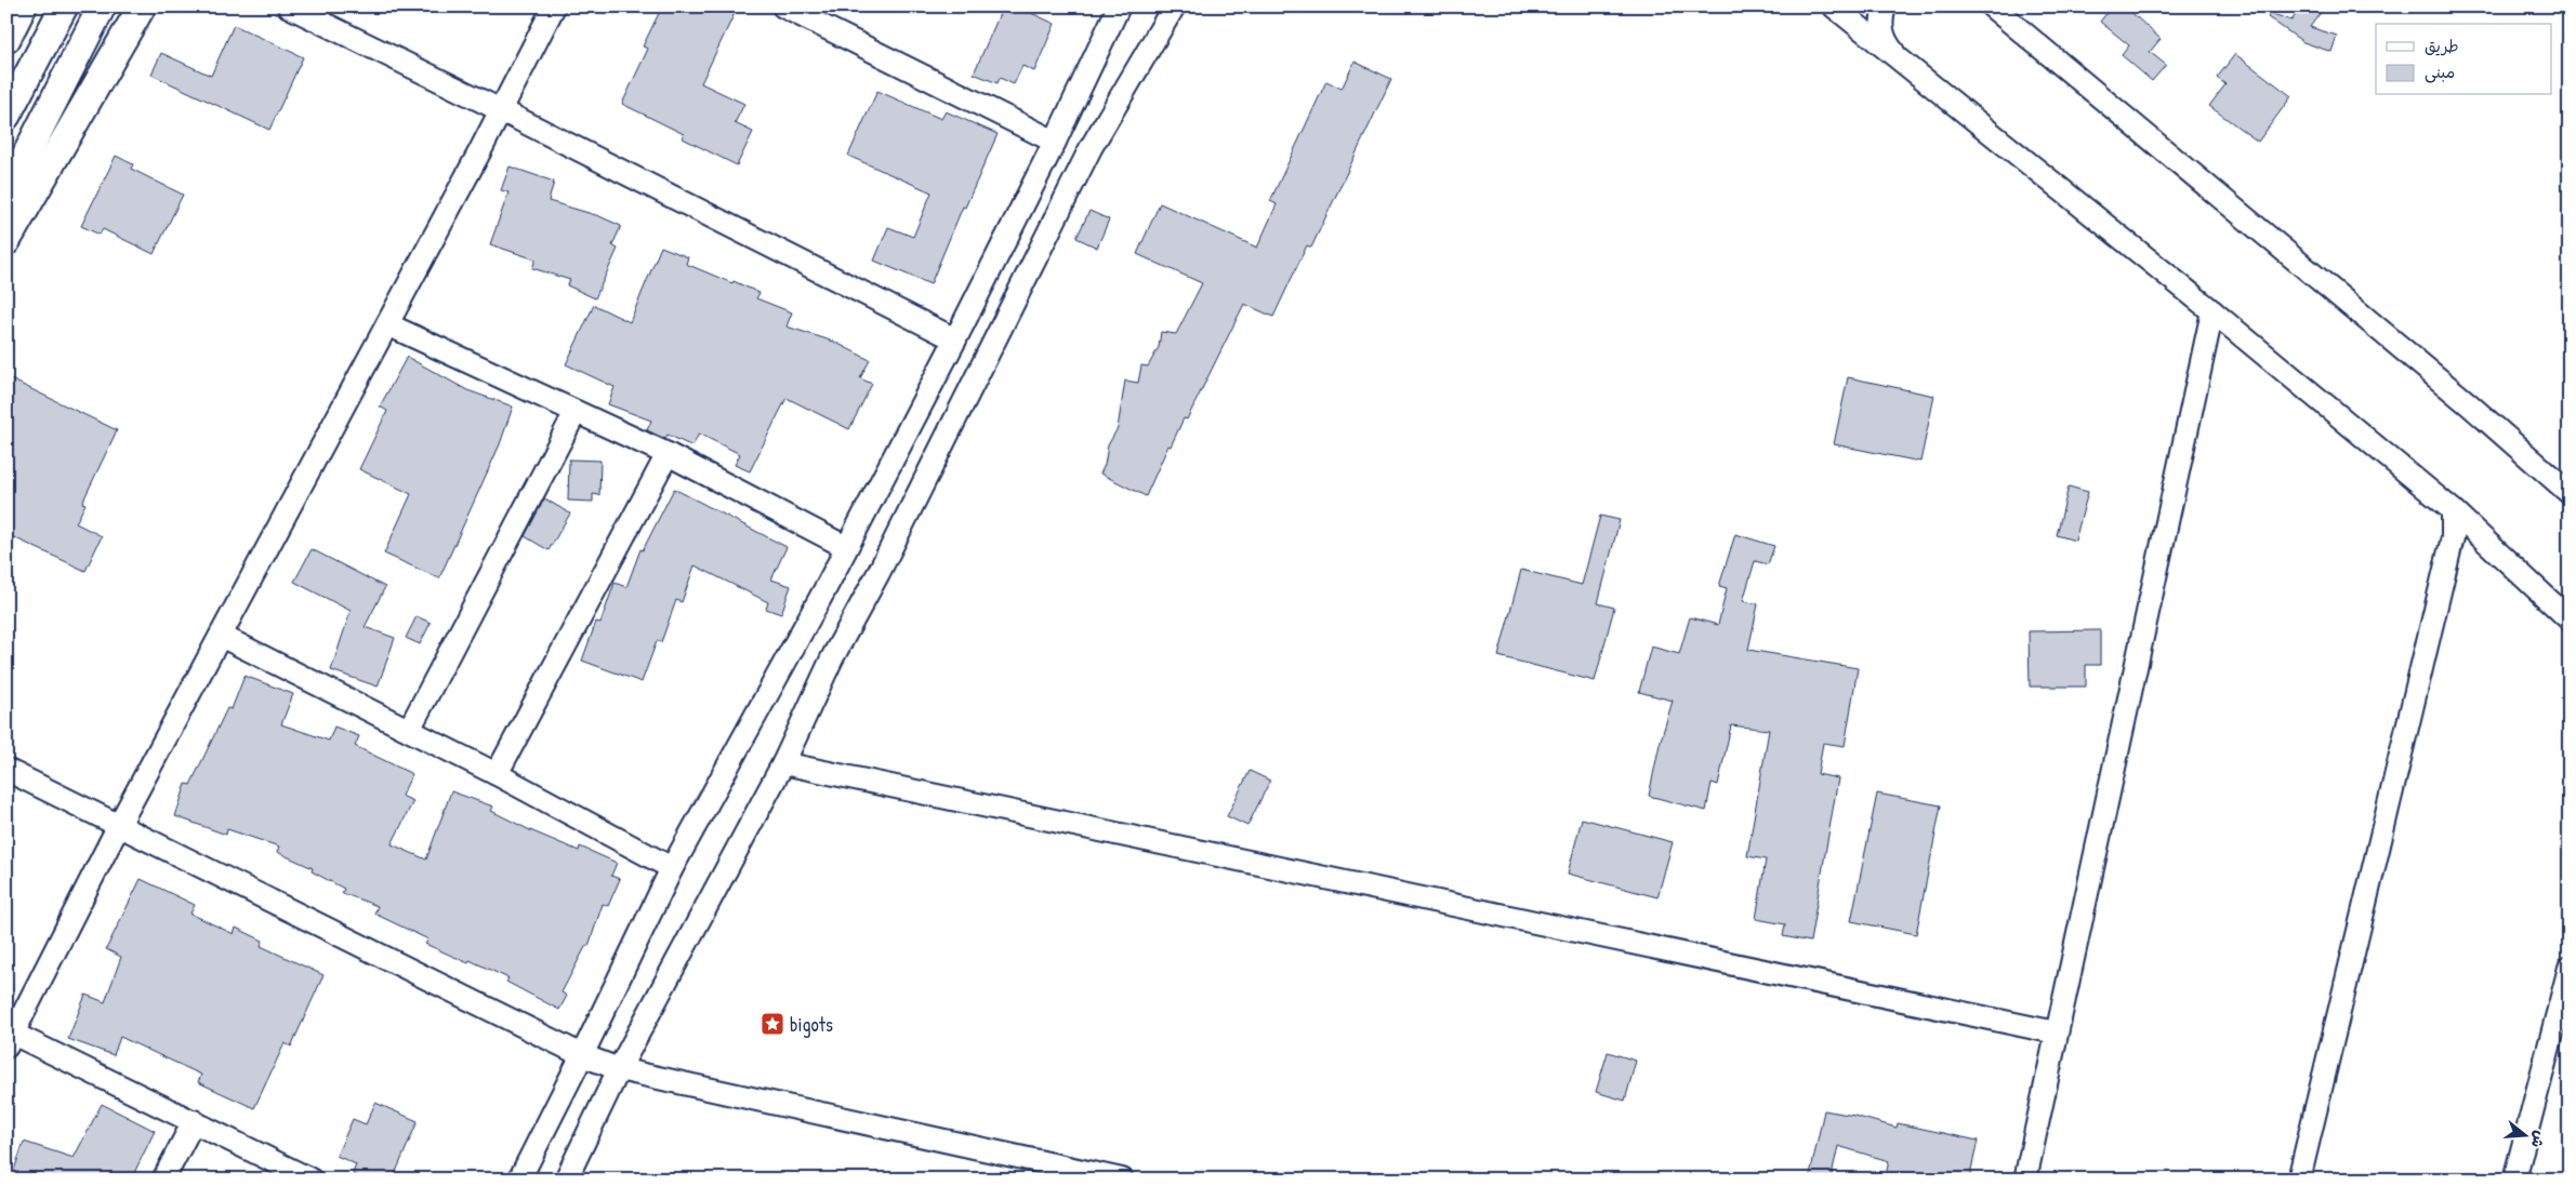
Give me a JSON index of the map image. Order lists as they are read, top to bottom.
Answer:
{
  "places": {
    "place": ["bigots"]
  },
  "legend": ["طريق", "مبنى"],
  "north": "right"
}
